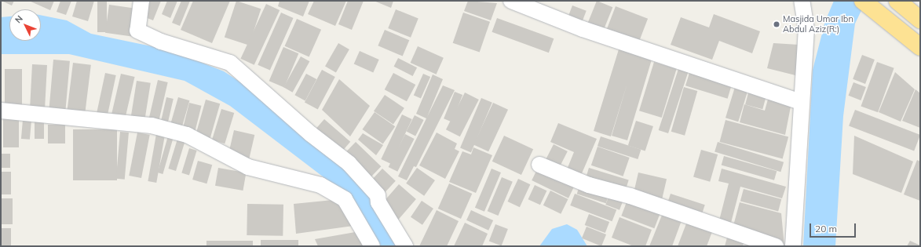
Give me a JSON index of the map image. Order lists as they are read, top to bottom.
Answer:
{
  "places": ["Masjida Umar Ibn Abdul Aziz(R:)"],
  "scale_bar": "20 m",
  "north": "top left"
}
